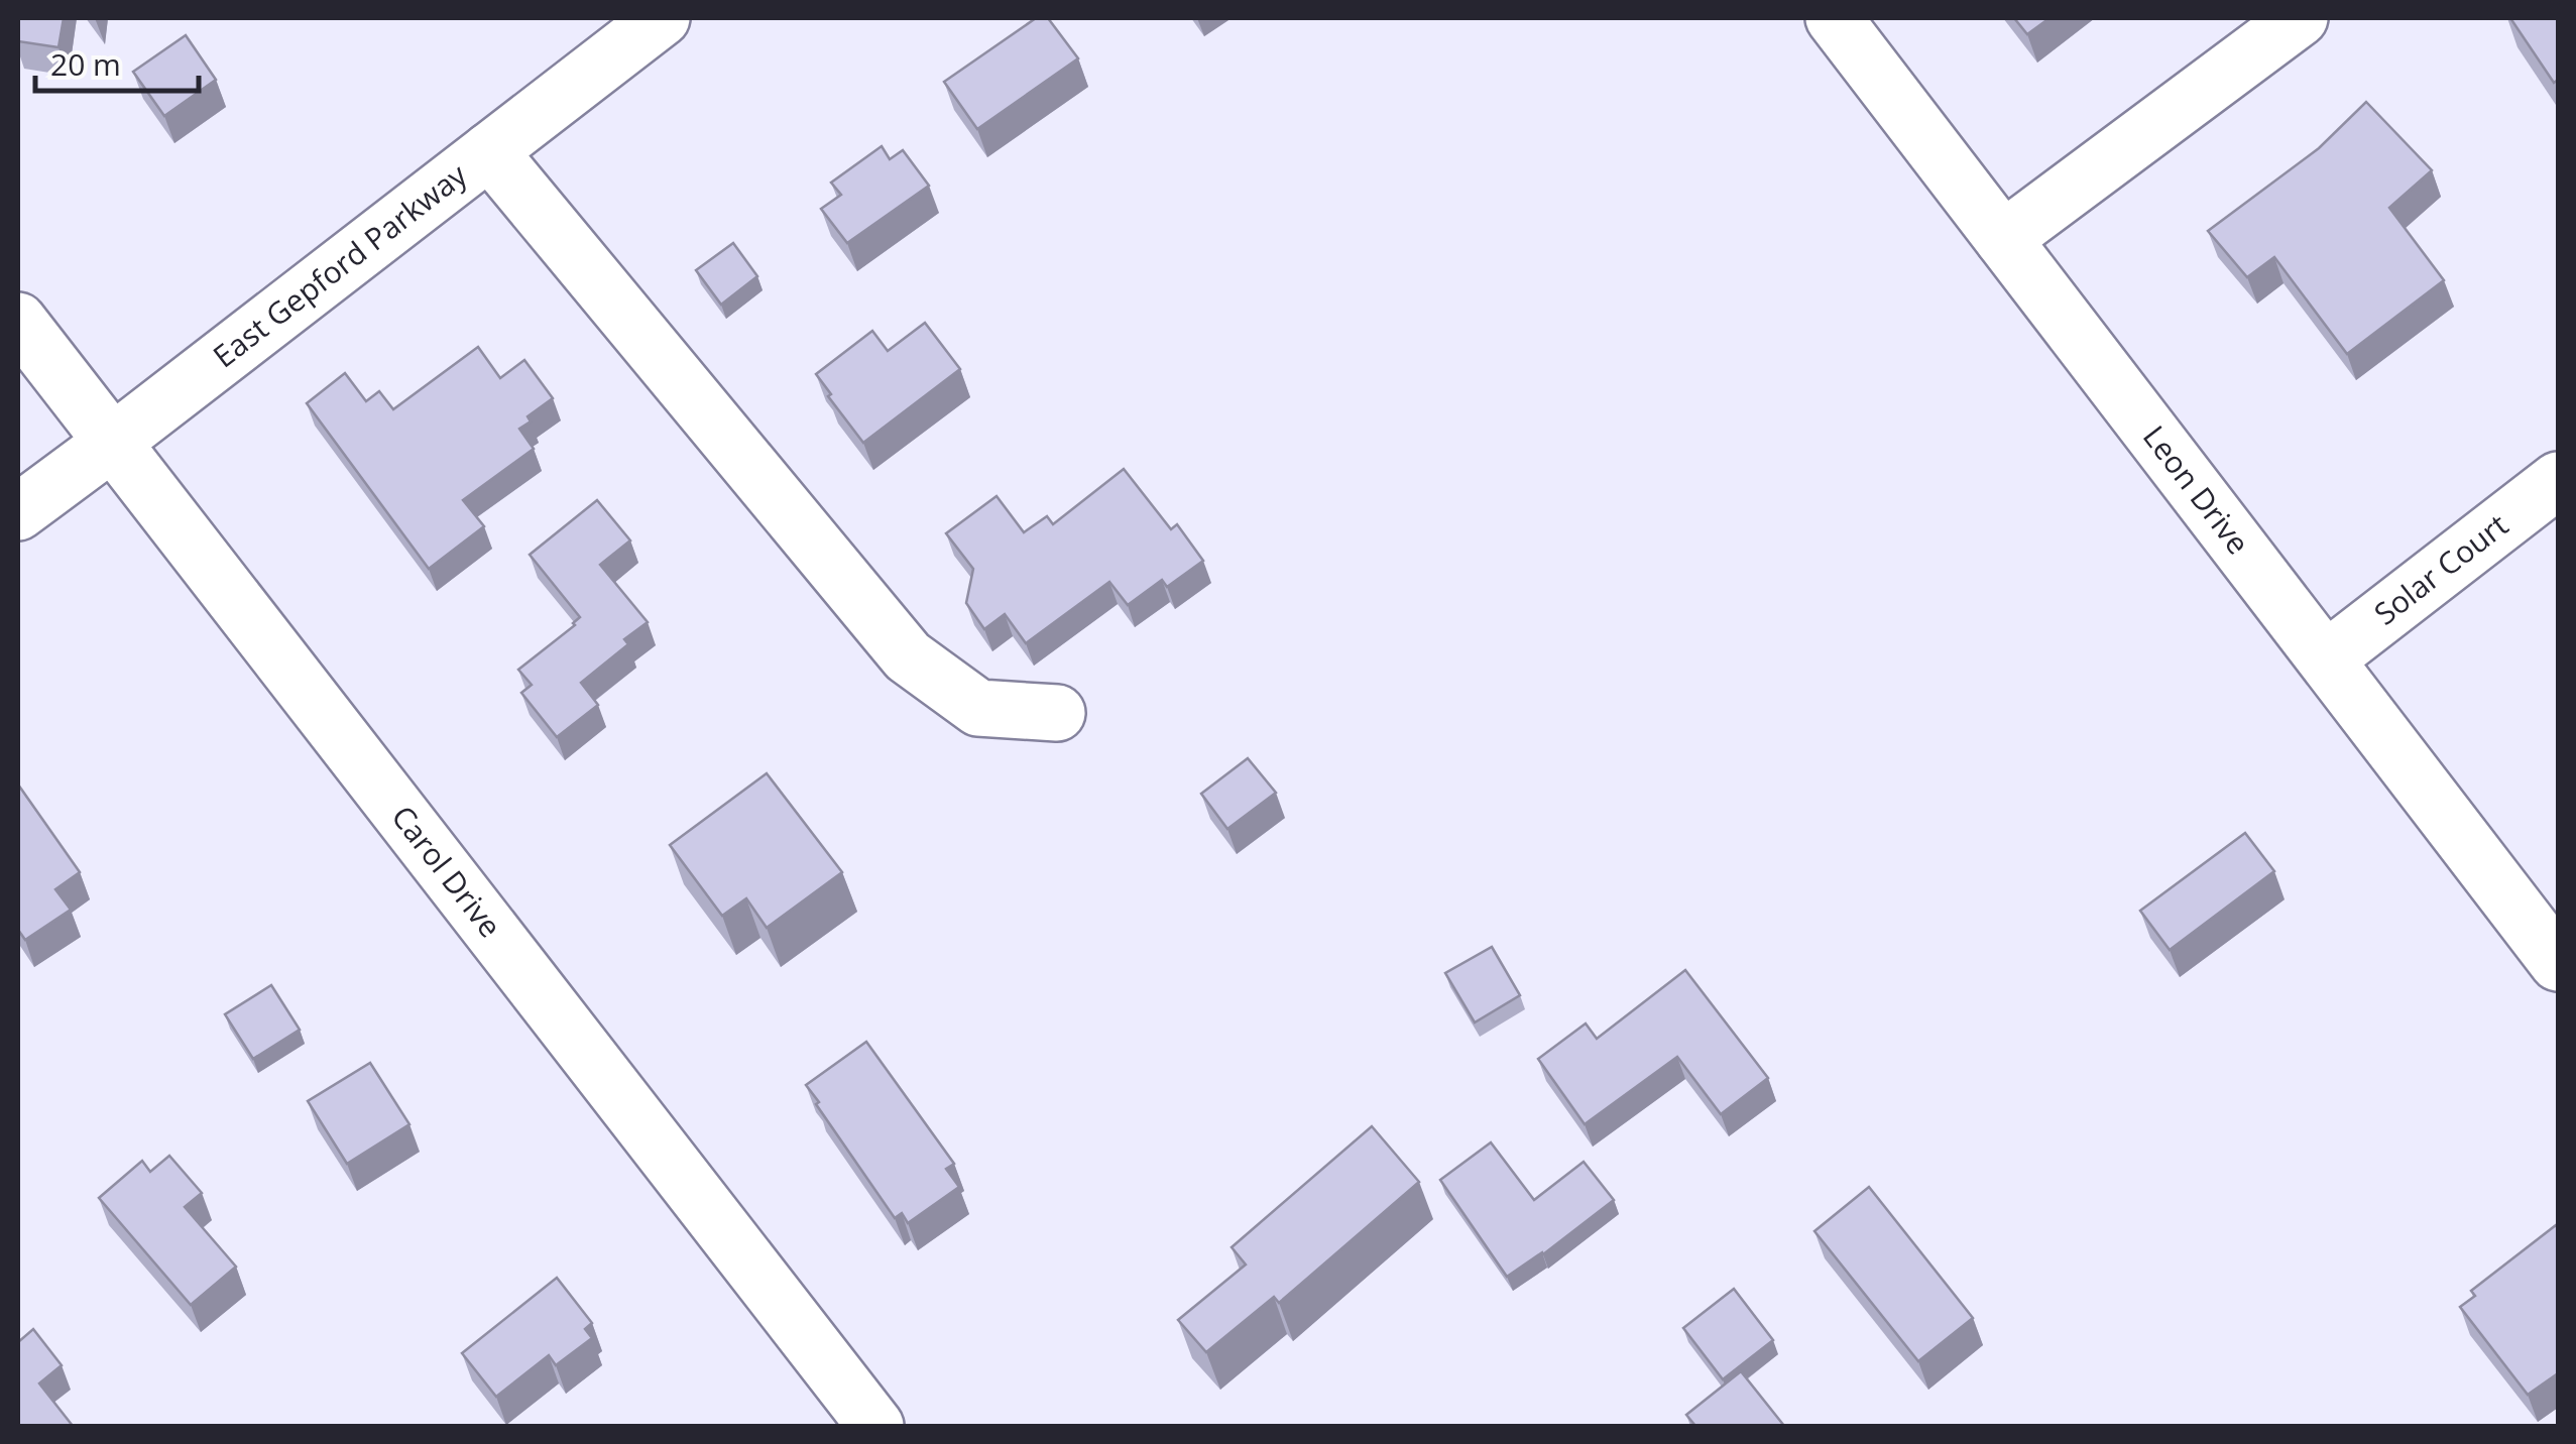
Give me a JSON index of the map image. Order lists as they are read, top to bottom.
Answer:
{
  "streets": {
    "street": [
      "East Gepford Parkway",
      "Leon Drive",
      "Solar Court",
      "Carol Drive"
    ]
  },
  "crossings": [
    ["East Gepford Parkway", "Carol Drive"],
    ["Leon Drive", "Solar Court"]
  ],
  "scale_bar": "20 m"
}
